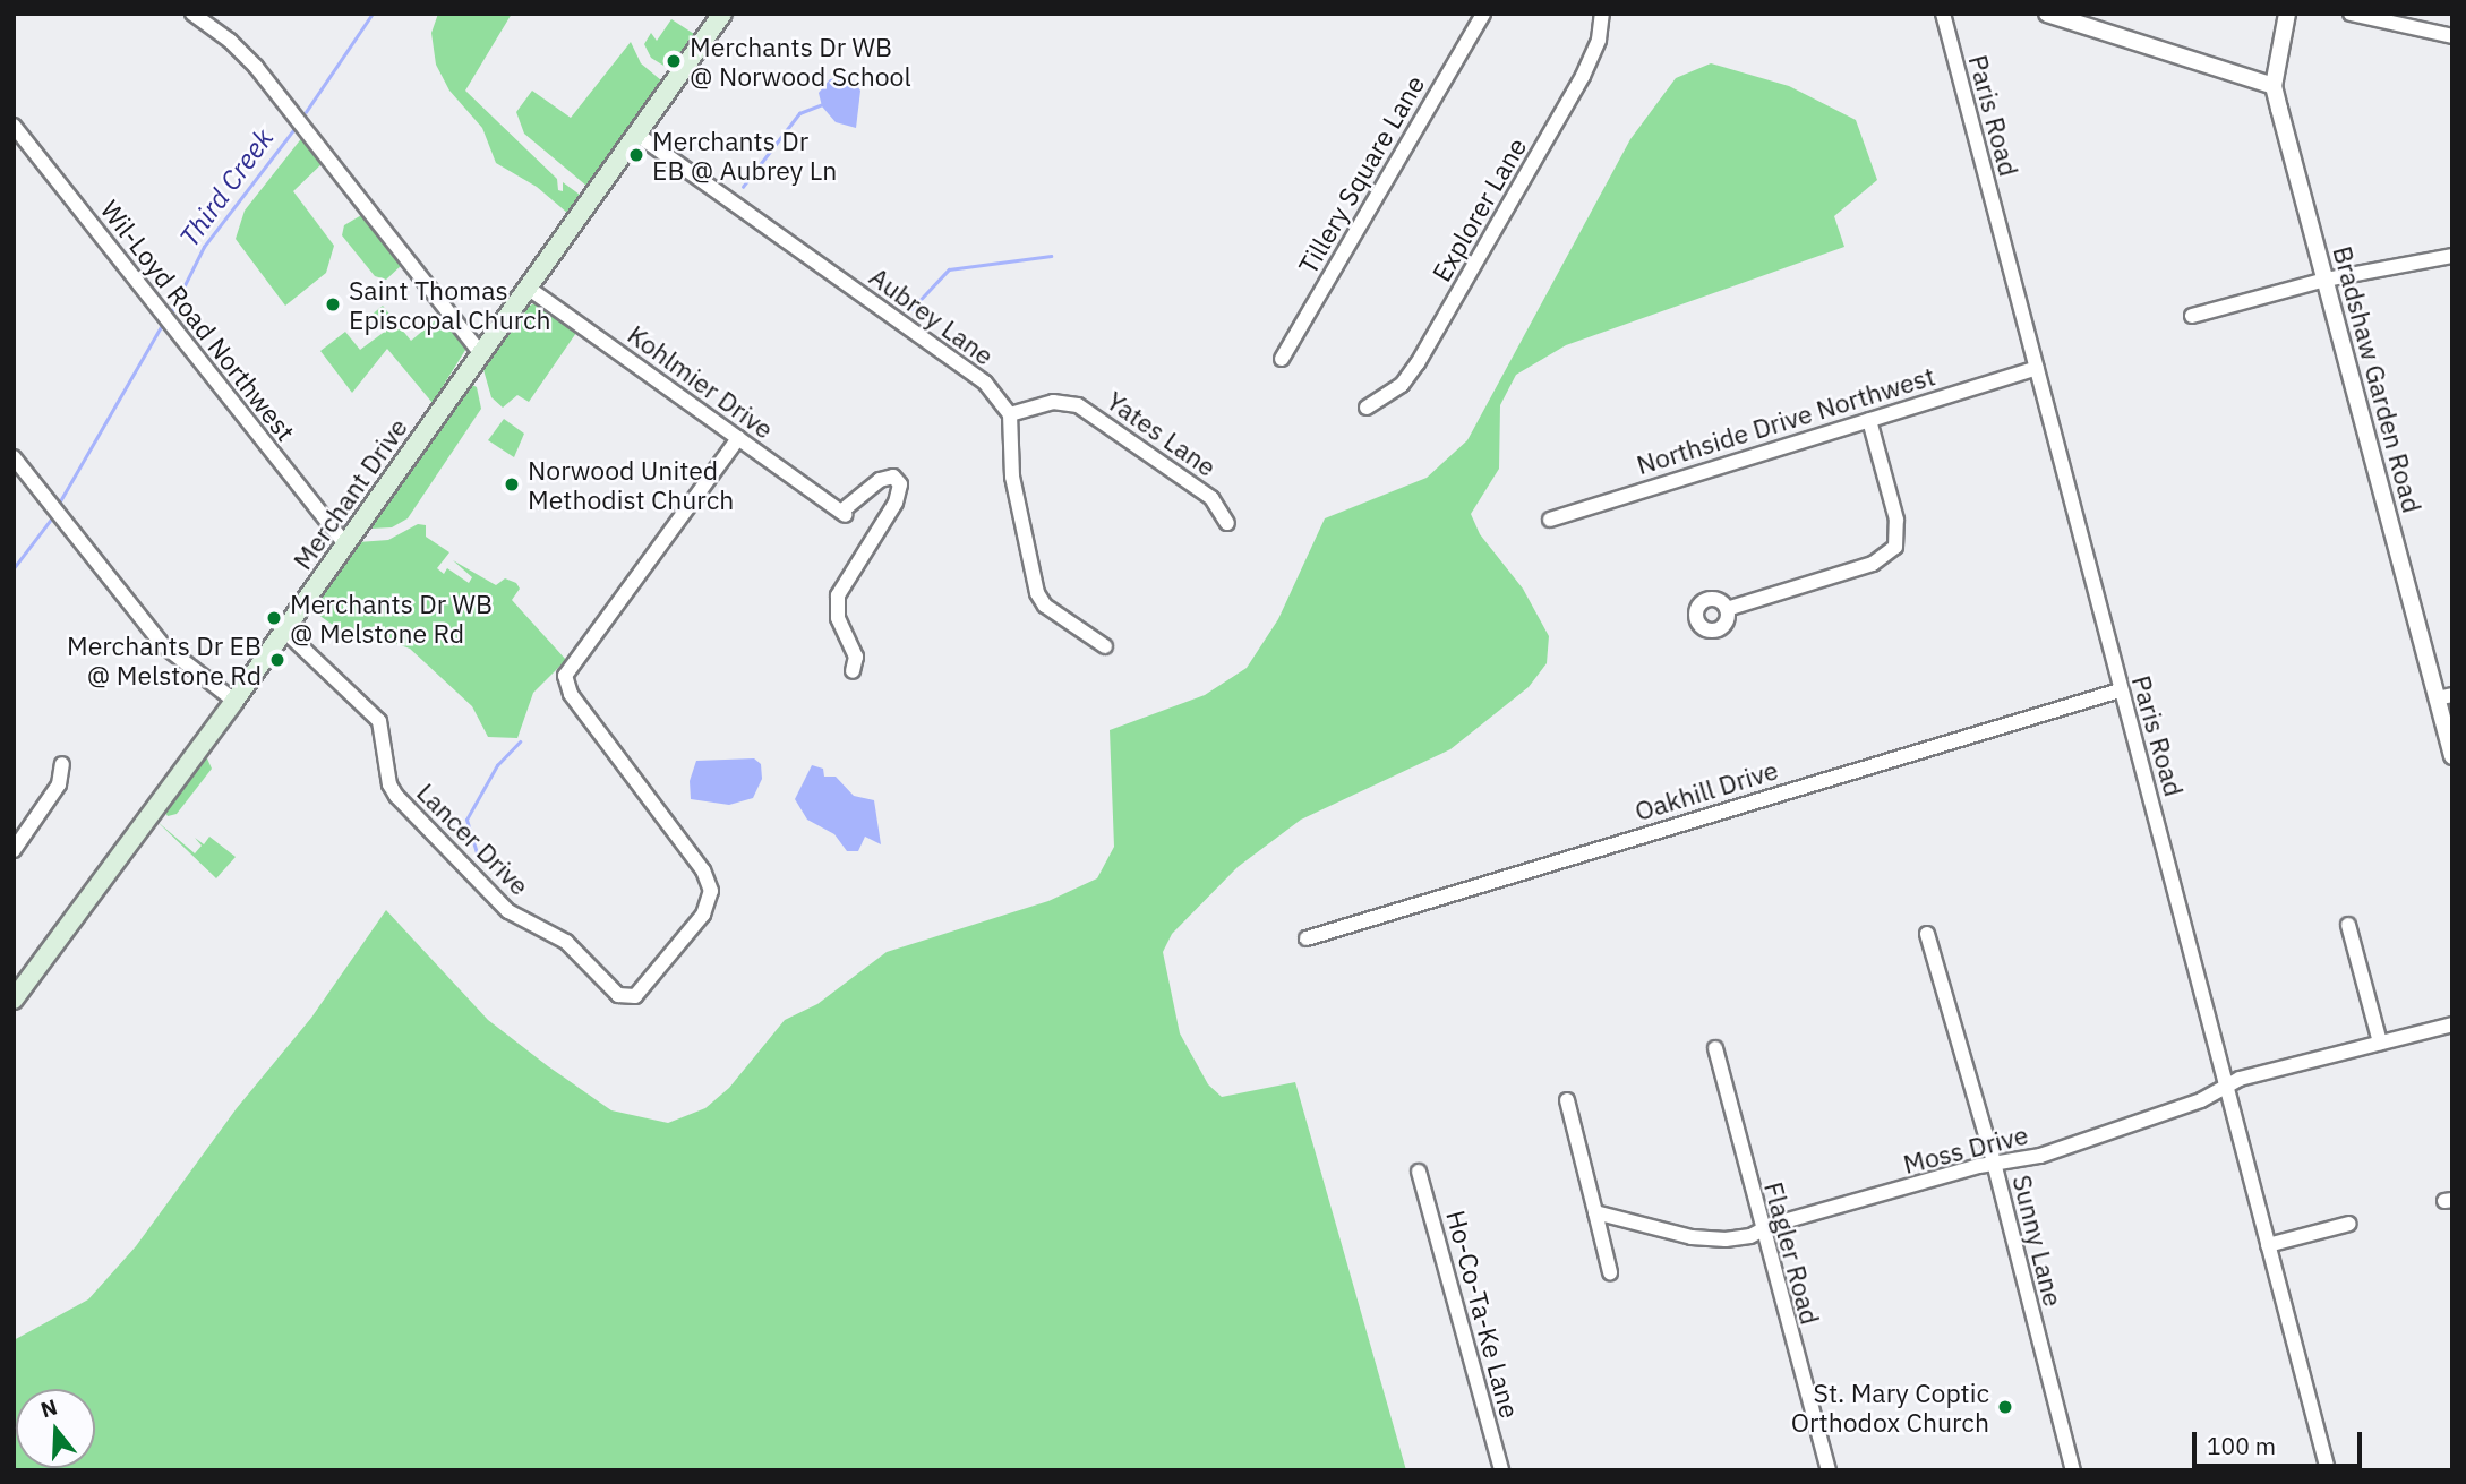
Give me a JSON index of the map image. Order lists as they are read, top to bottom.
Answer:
{
  "streets": {
    "main road": ["Merchant Drive"],
    "street": [
      "Paris Road",
      "Tillery Square Lane",
      "Explorer Lane",
      "Aubrey Lane",
      "Wil-Loyd Road Northwest",
      "Bradshaw Garden Road",
      "Kohlmier Drive",
      "Northside Drive Northwest",
      "Yates Lane",
      "Oakhill Drive",
      "Lancer Drive",
      "Moss Drive",
      "Sunny Lane",
      "Flagler Road",
      "Ho-Co-Ta-Ke Lane"
    ]
  },
  "crossings": [
    ["Paris Road", "Northside Drive Northwest"],
    ["Paris Road", "Oakhill Drive"],
    ["Paris Road", "Moss Drive"],
    ["Aubrey Lane", "Yates Lane"],
    ["Aubrey Lane", "Merchant Drive"],
    ["Wil-Loyd Road Northwest", "Merchant Drive"],
    ["Kohlmier Drive", "Merchant Drive"],
    ["Kohlmier Drive", "Lancer Drive"],
    ["Merchant Drive", "Lancer Drive"],
    ["Moss Drive", "Sunny Lane"],
    ["Moss Drive", "Flagler Road"]
  ],
  "water": ["Third Creek"],
  "places": [
    "Merchants Dr WB @ Norwood School",
    "Merchants Dr EB @ Aubrey Ln",
    "Saint Thomas Episcopal Church",
    "Norwood United Methodist Church",
    "Merchants Dr WB @ Melstone Rd",
    "Merchants Dr EB @ Melstone Rd",
    "St. Mary Coptic Orthodox Church"
  ],
  "scale_bar": "100 m",
  "north": "top"
}
